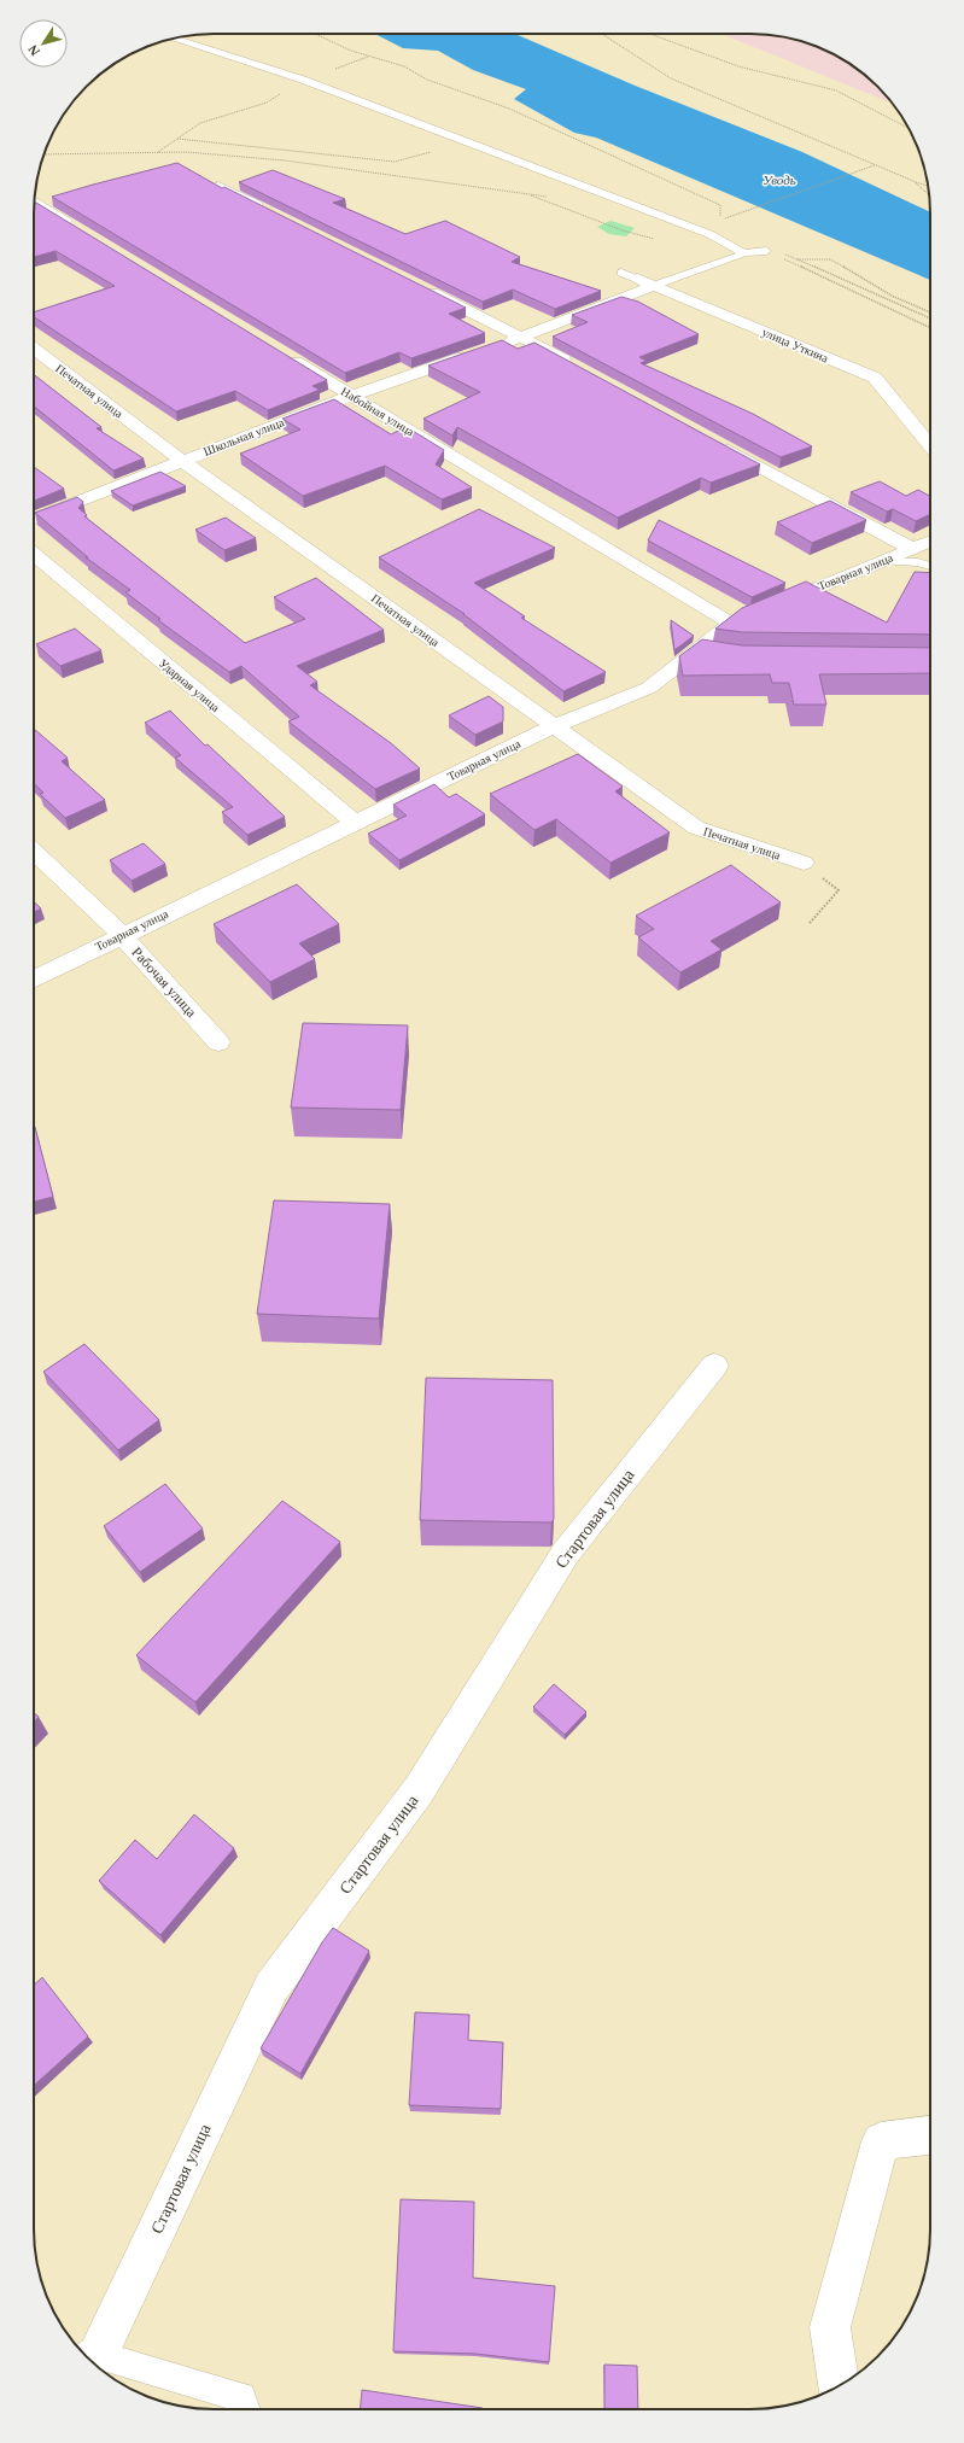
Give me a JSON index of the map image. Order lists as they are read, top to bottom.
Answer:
{
  "streets": {
    "street": [
      "улица Уткина",
      "Печатная улица",
      "Набойная улица",
      "Школьная улица",
      "Товарная улица",
      "Ударная улица",
      "Рабочая улица",
      "Стартовая улица"
    ]
  },
  "crossings": [
    ["Печатная улица", "Школьная улица"],
    ["Печатная улица", "Товарная улица"],
    ["Набойная улица", "Школьная улица"],
    ["Набойная улица", "Товарная улица"],
    ["Товарная улица", "Ударная улица"],
    ["Товарная улица", "Рабочая улица"]
  ],
  "water": ["Уводь"],
  "north": "bottom left"
}
